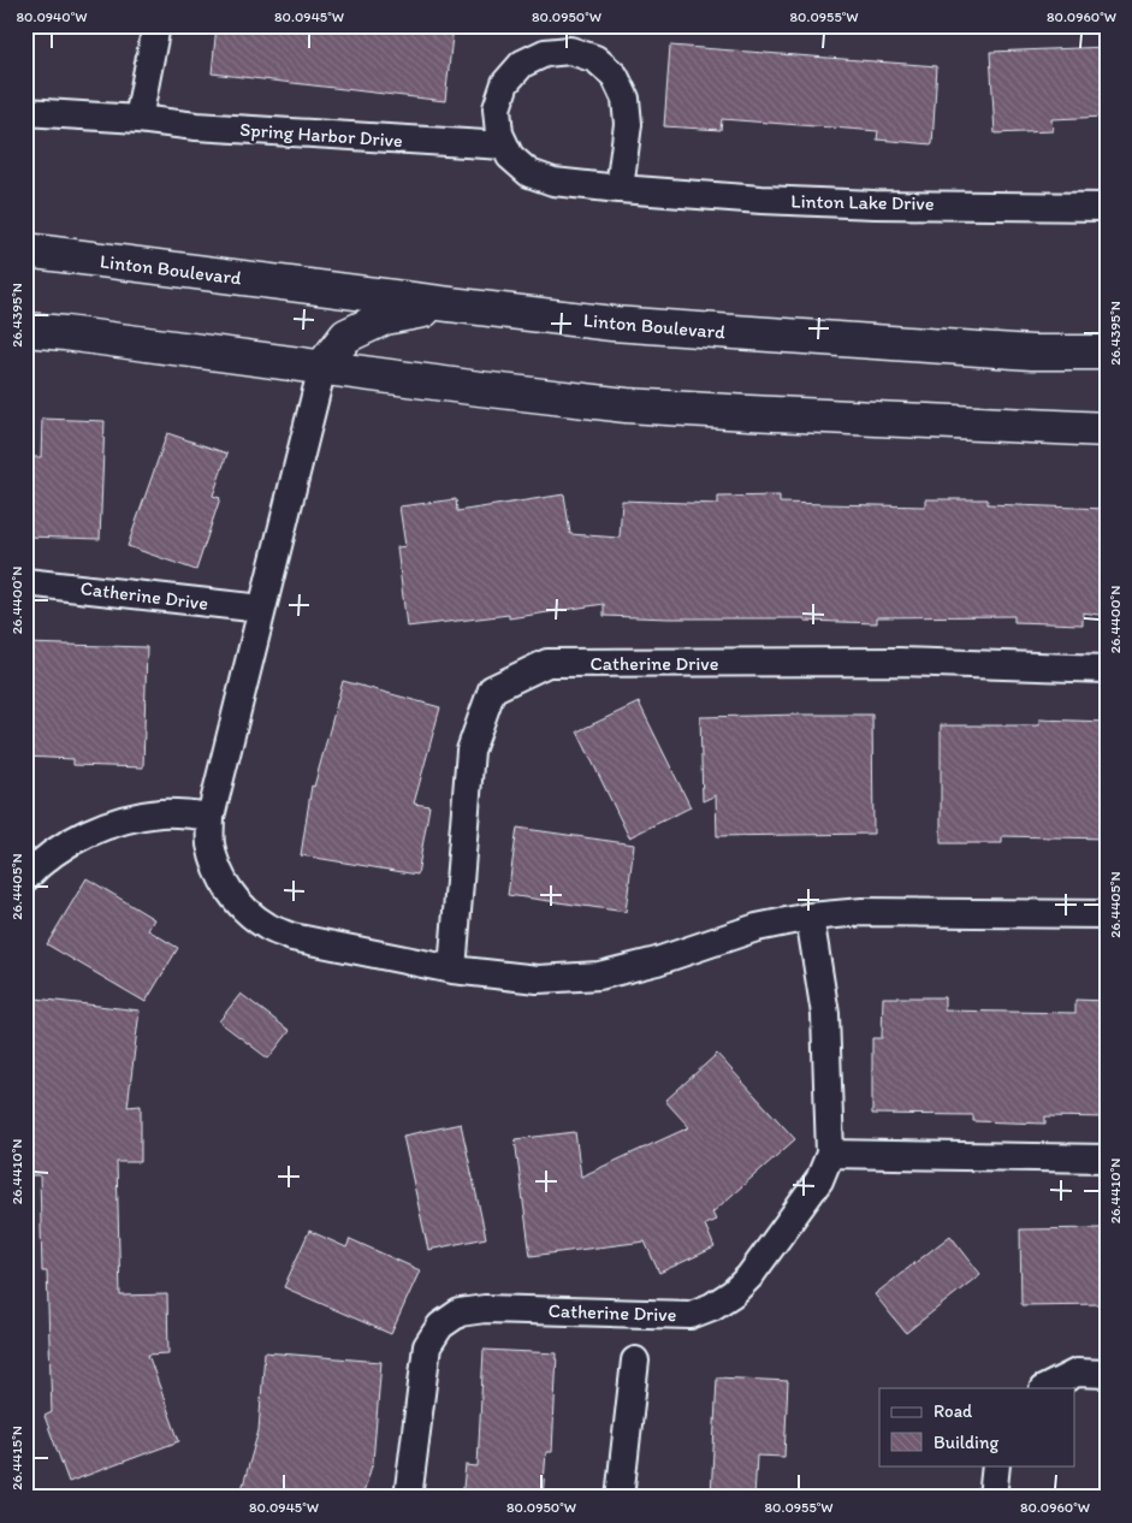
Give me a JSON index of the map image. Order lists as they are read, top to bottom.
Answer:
{
  "streets": {
    "main road": ["Linton Boulevard"],
    "street": ["Spring Harbor Drive", "Linton Lake Drive", "Catherine Drive"]
  },
  "crossings": [
    ["Spring Harbor Drive", "Linton Lake Drive"]
  ],
  "legend": ["Road", "Building"],
  "coordinates": [
    "80.0940°W",
    "80.0945°W",
    "80.0950°W",
    "80.0955°W",
    "80.0960°W",
    "26.4395°N",
    "26.4400°N",
    "26.4405°N",
    "26.4410°N",
    "26.4415°N"
  ]
}
